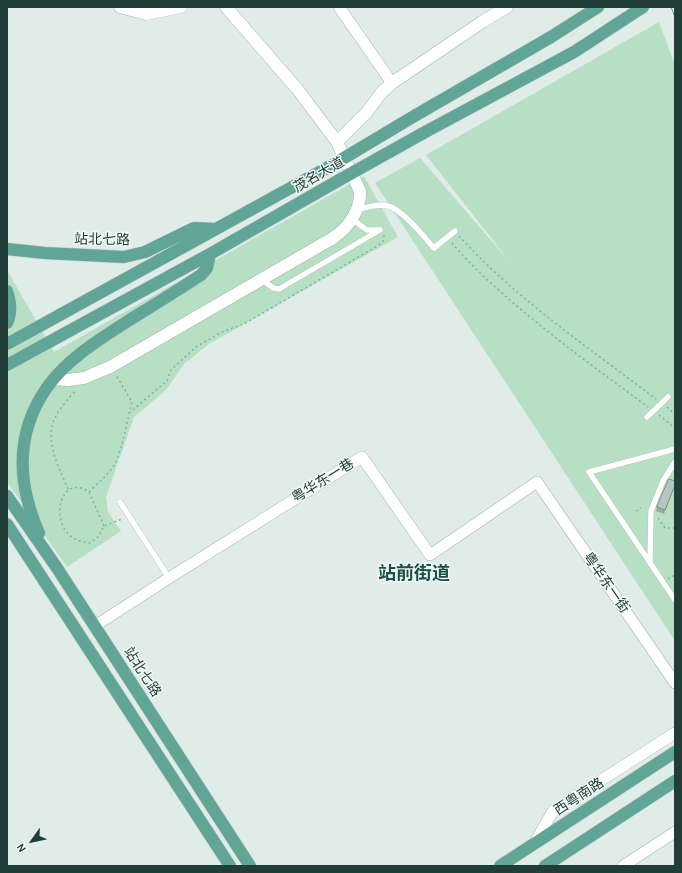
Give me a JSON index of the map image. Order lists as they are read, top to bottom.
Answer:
{
  "streets": {
    "main road": ["茂名大道", "站北七路", "西粤南路"],
    "street": ["粤华东一巷", "粤华东一街"]
  },
  "crossings": [
    ["茂名大道", "站北七路"],
    ["站北七路", "粤华东一巷"],
    ["粤华东一巷", "粤华东一街"]
  ],
  "districts": ["站前街道"],
  "north": "bottom left"
}
